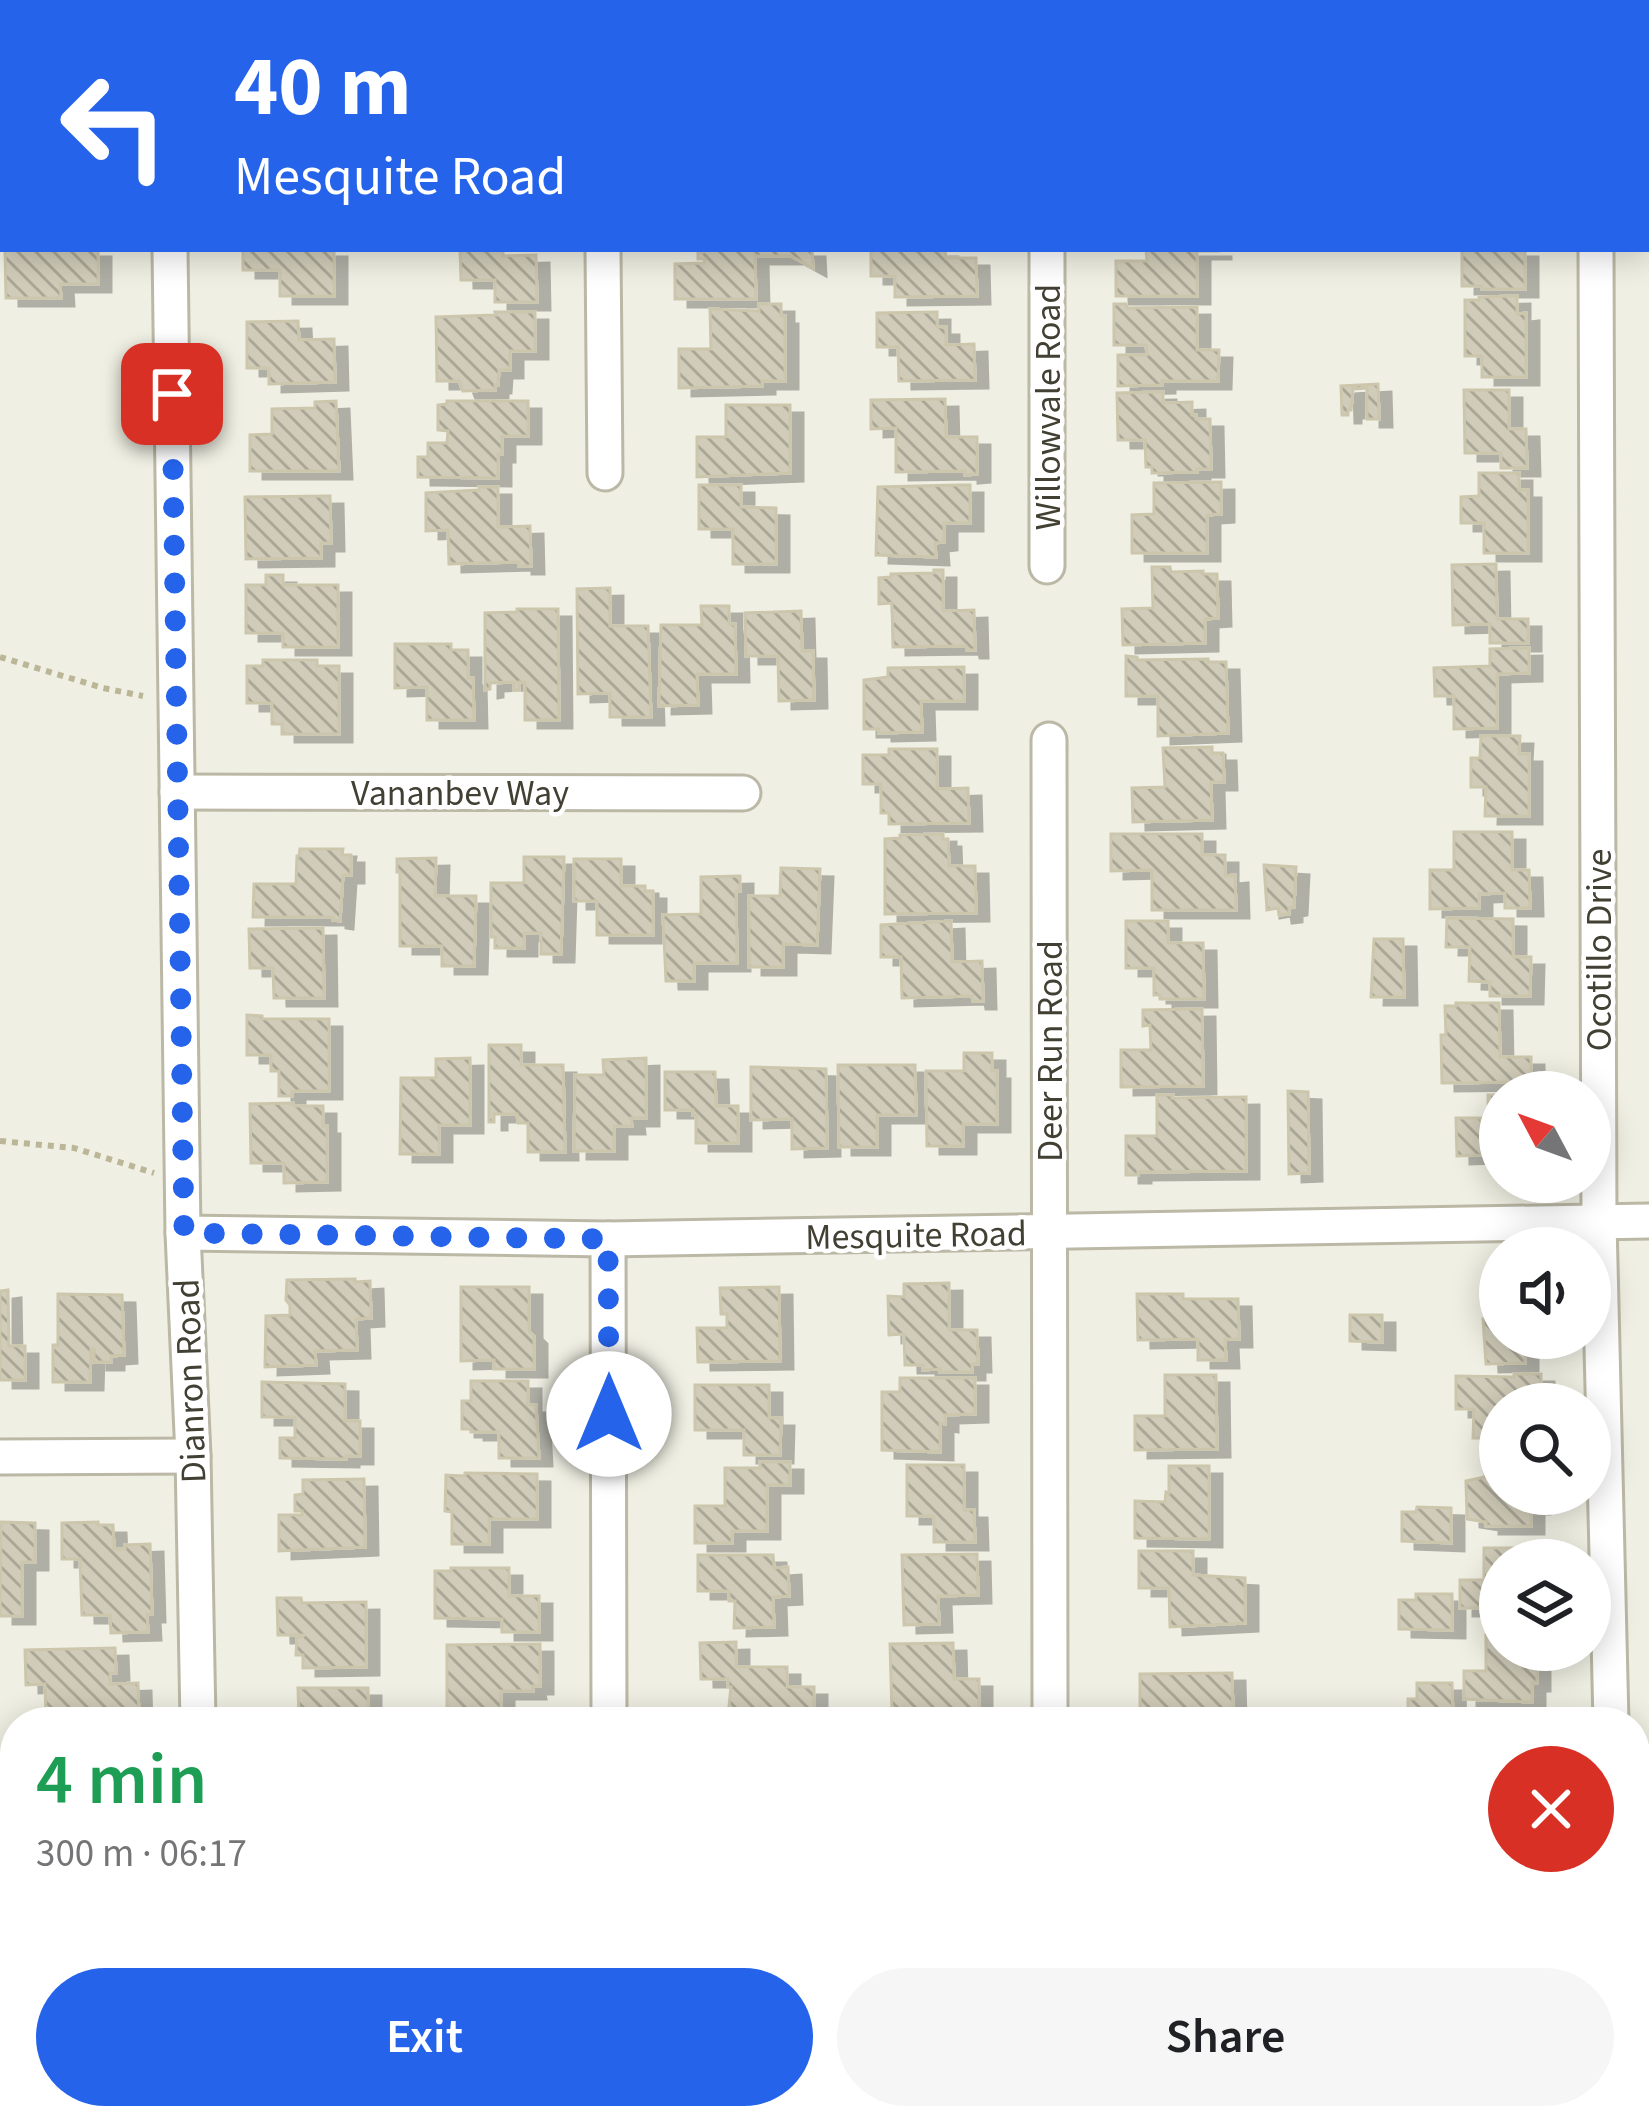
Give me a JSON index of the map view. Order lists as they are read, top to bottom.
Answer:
{
  "streets": {
    "street": [
      "Willowvale Road",
      "Vananbev Way",
      "Ocotillo Drive",
      "Deer Run Road",
      "Mesquite Road",
      "Dianron Road"
    ]
  },
  "crossings": [
    ["Vananbev Way", "Dianron Road"],
    ["Ocotillo Drive", "Mesquite Road"],
    ["Deer Run Road", "Mesquite Road"],
    ["Mesquite Road", "Dianron Road"]
  ],
  "north": "top left",
  "page": {
    "turn": ["40 m", "Mesquite Road"],
    "heading": ["4 min", "300 m · 06:17"],
    "buttons": ["Exit", "Share"]
  }
}
